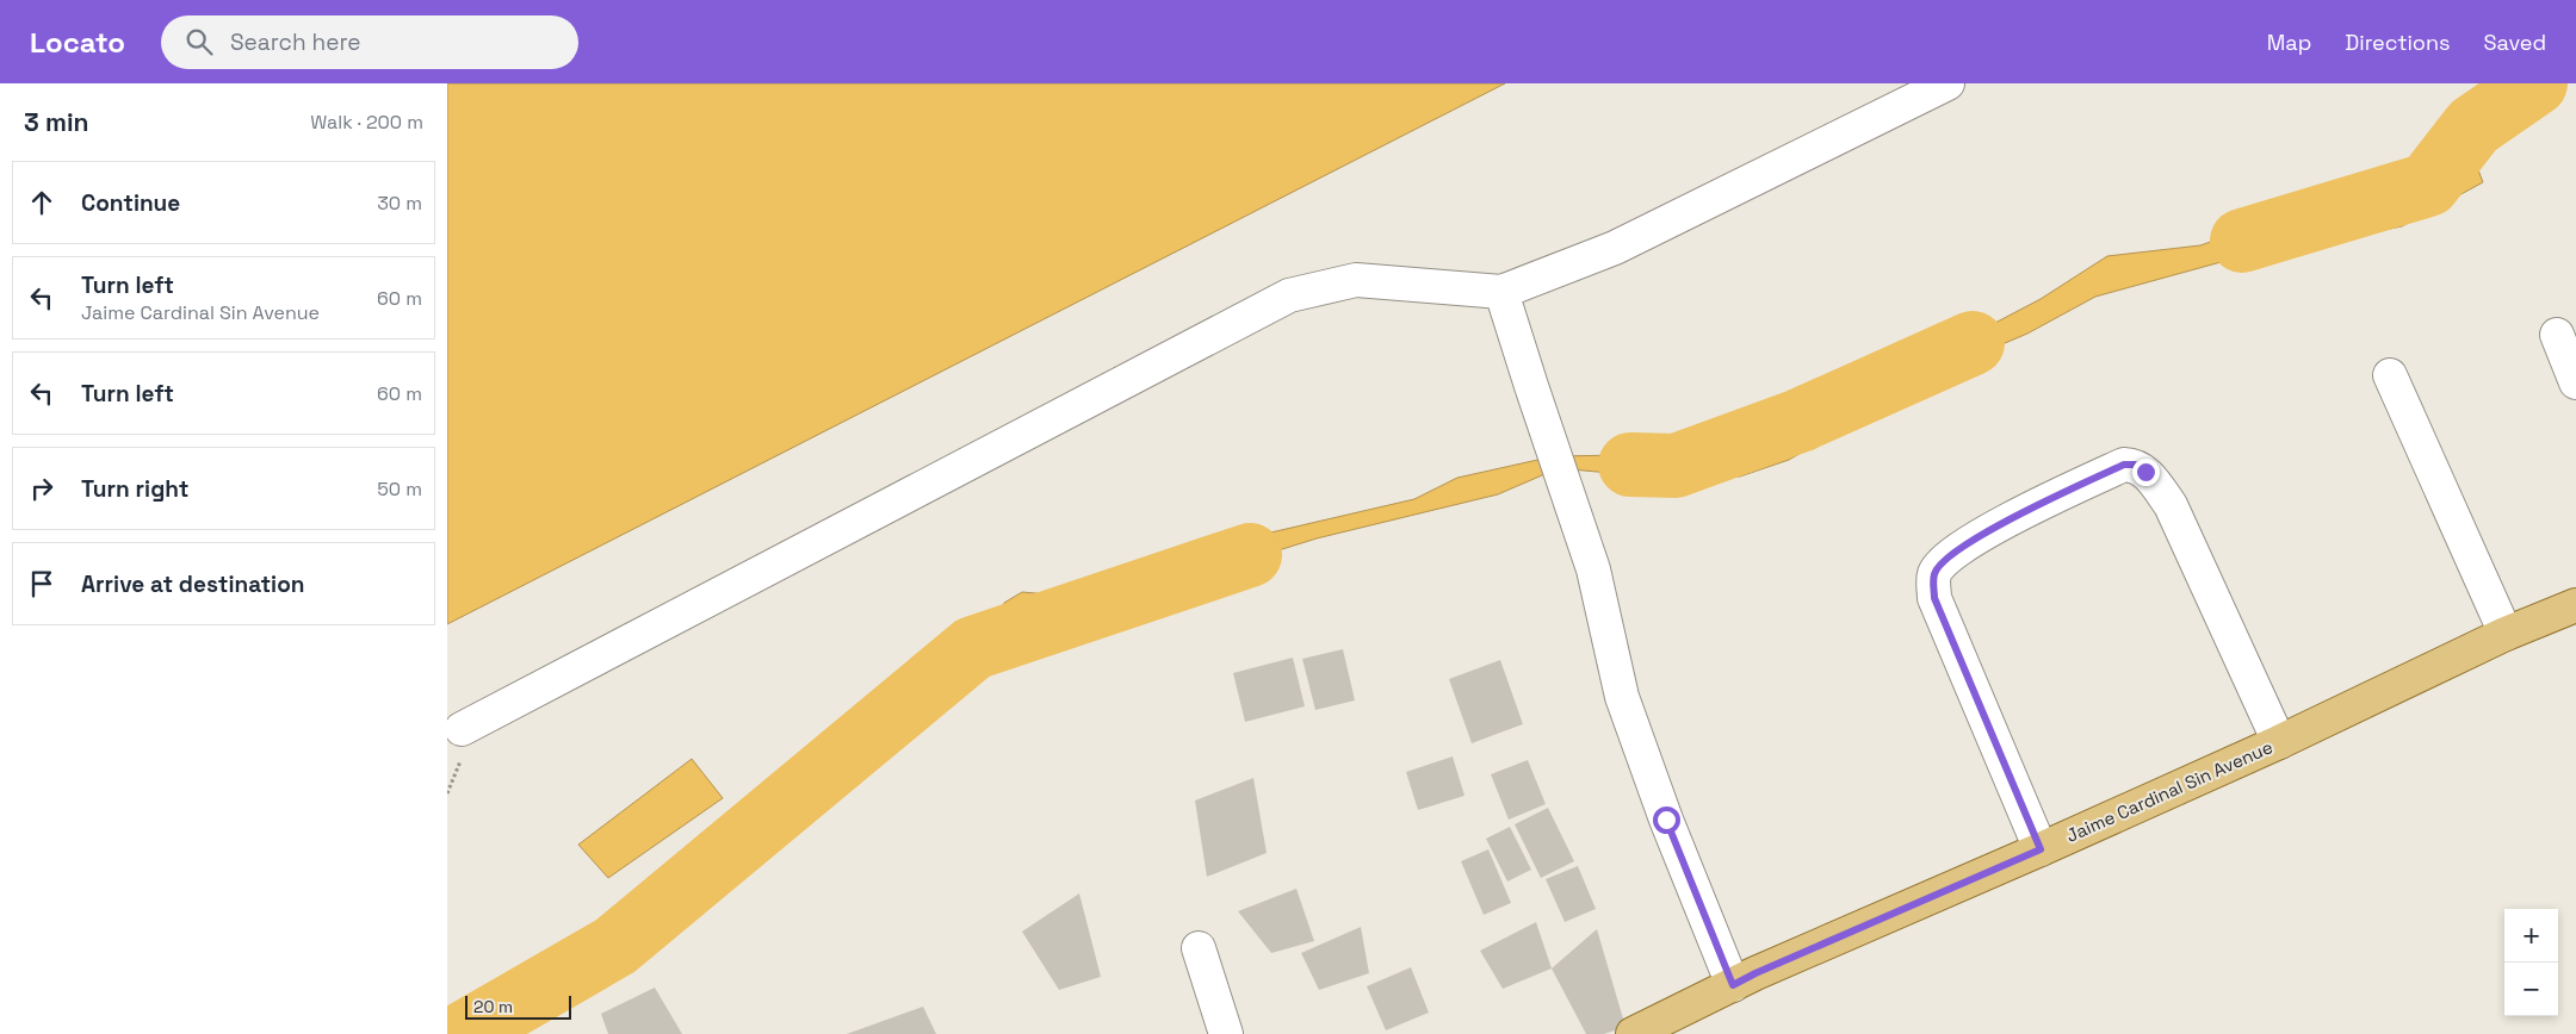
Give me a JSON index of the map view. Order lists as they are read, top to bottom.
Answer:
{
  "streets": {
    "main road": ["Jaime Cardinal Sin Avenue"]
  },
  "scale_bar": "20 m",
  "page": {
    "header": "Locato",
    "search": "Search here",
    "nav": ["Map", "Directions", "Saved"],
    "heading": ["3 min", "Walk · 200 m"],
    "list": [
      ["Continue", "30 m"],
      ["Turn left", "Jaime Cardinal Sin Avenue", "60 m"],
      ["Turn left", "60 m"],
      ["Turn right", "50 m"],
      "Arrive at destination"
    ],
    "map_buttons": ["+", "−"],
    "scale": "20 m"
  }
}
